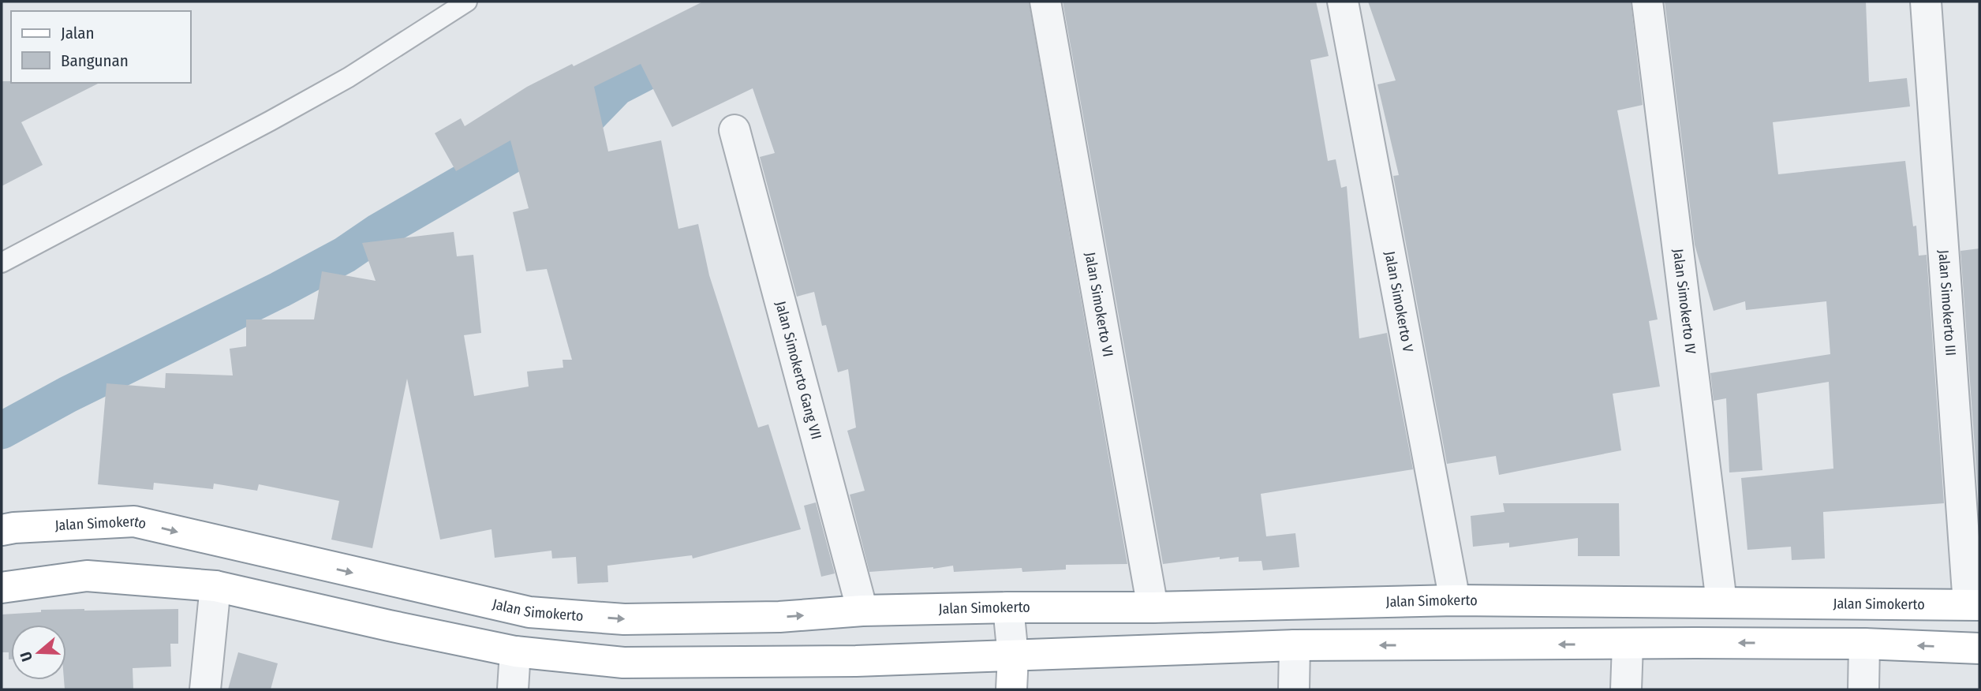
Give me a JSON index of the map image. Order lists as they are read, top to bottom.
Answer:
{
  "streets": {
    "main road": ["Jalan Simokerto"],
    "street": [
      "Jalan Simokerto V",
      "Jalan Simokerto IV",
      "Jalan Simokerto III",
      "Jalan Simokerto VI",
      "Jalan Simokerto Gang VII"
    ]
  },
  "crossings": [
    ["Jalan Simokerto V", "Jalan Simokerto"],
    ["Jalan Simokerto IV", "Jalan Simokerto"],
    ["Jalan Simokerto III", "Jalan Simokerto"],
    ["Jalan Simokerto VI", "Jalan Simokerto"],
    ["Jalan Simokerto Gang VII", "Jalan Simokerto"]
  ],
  "legend": ["Jalan", "Bangunan"],
  "north": "left"
}
